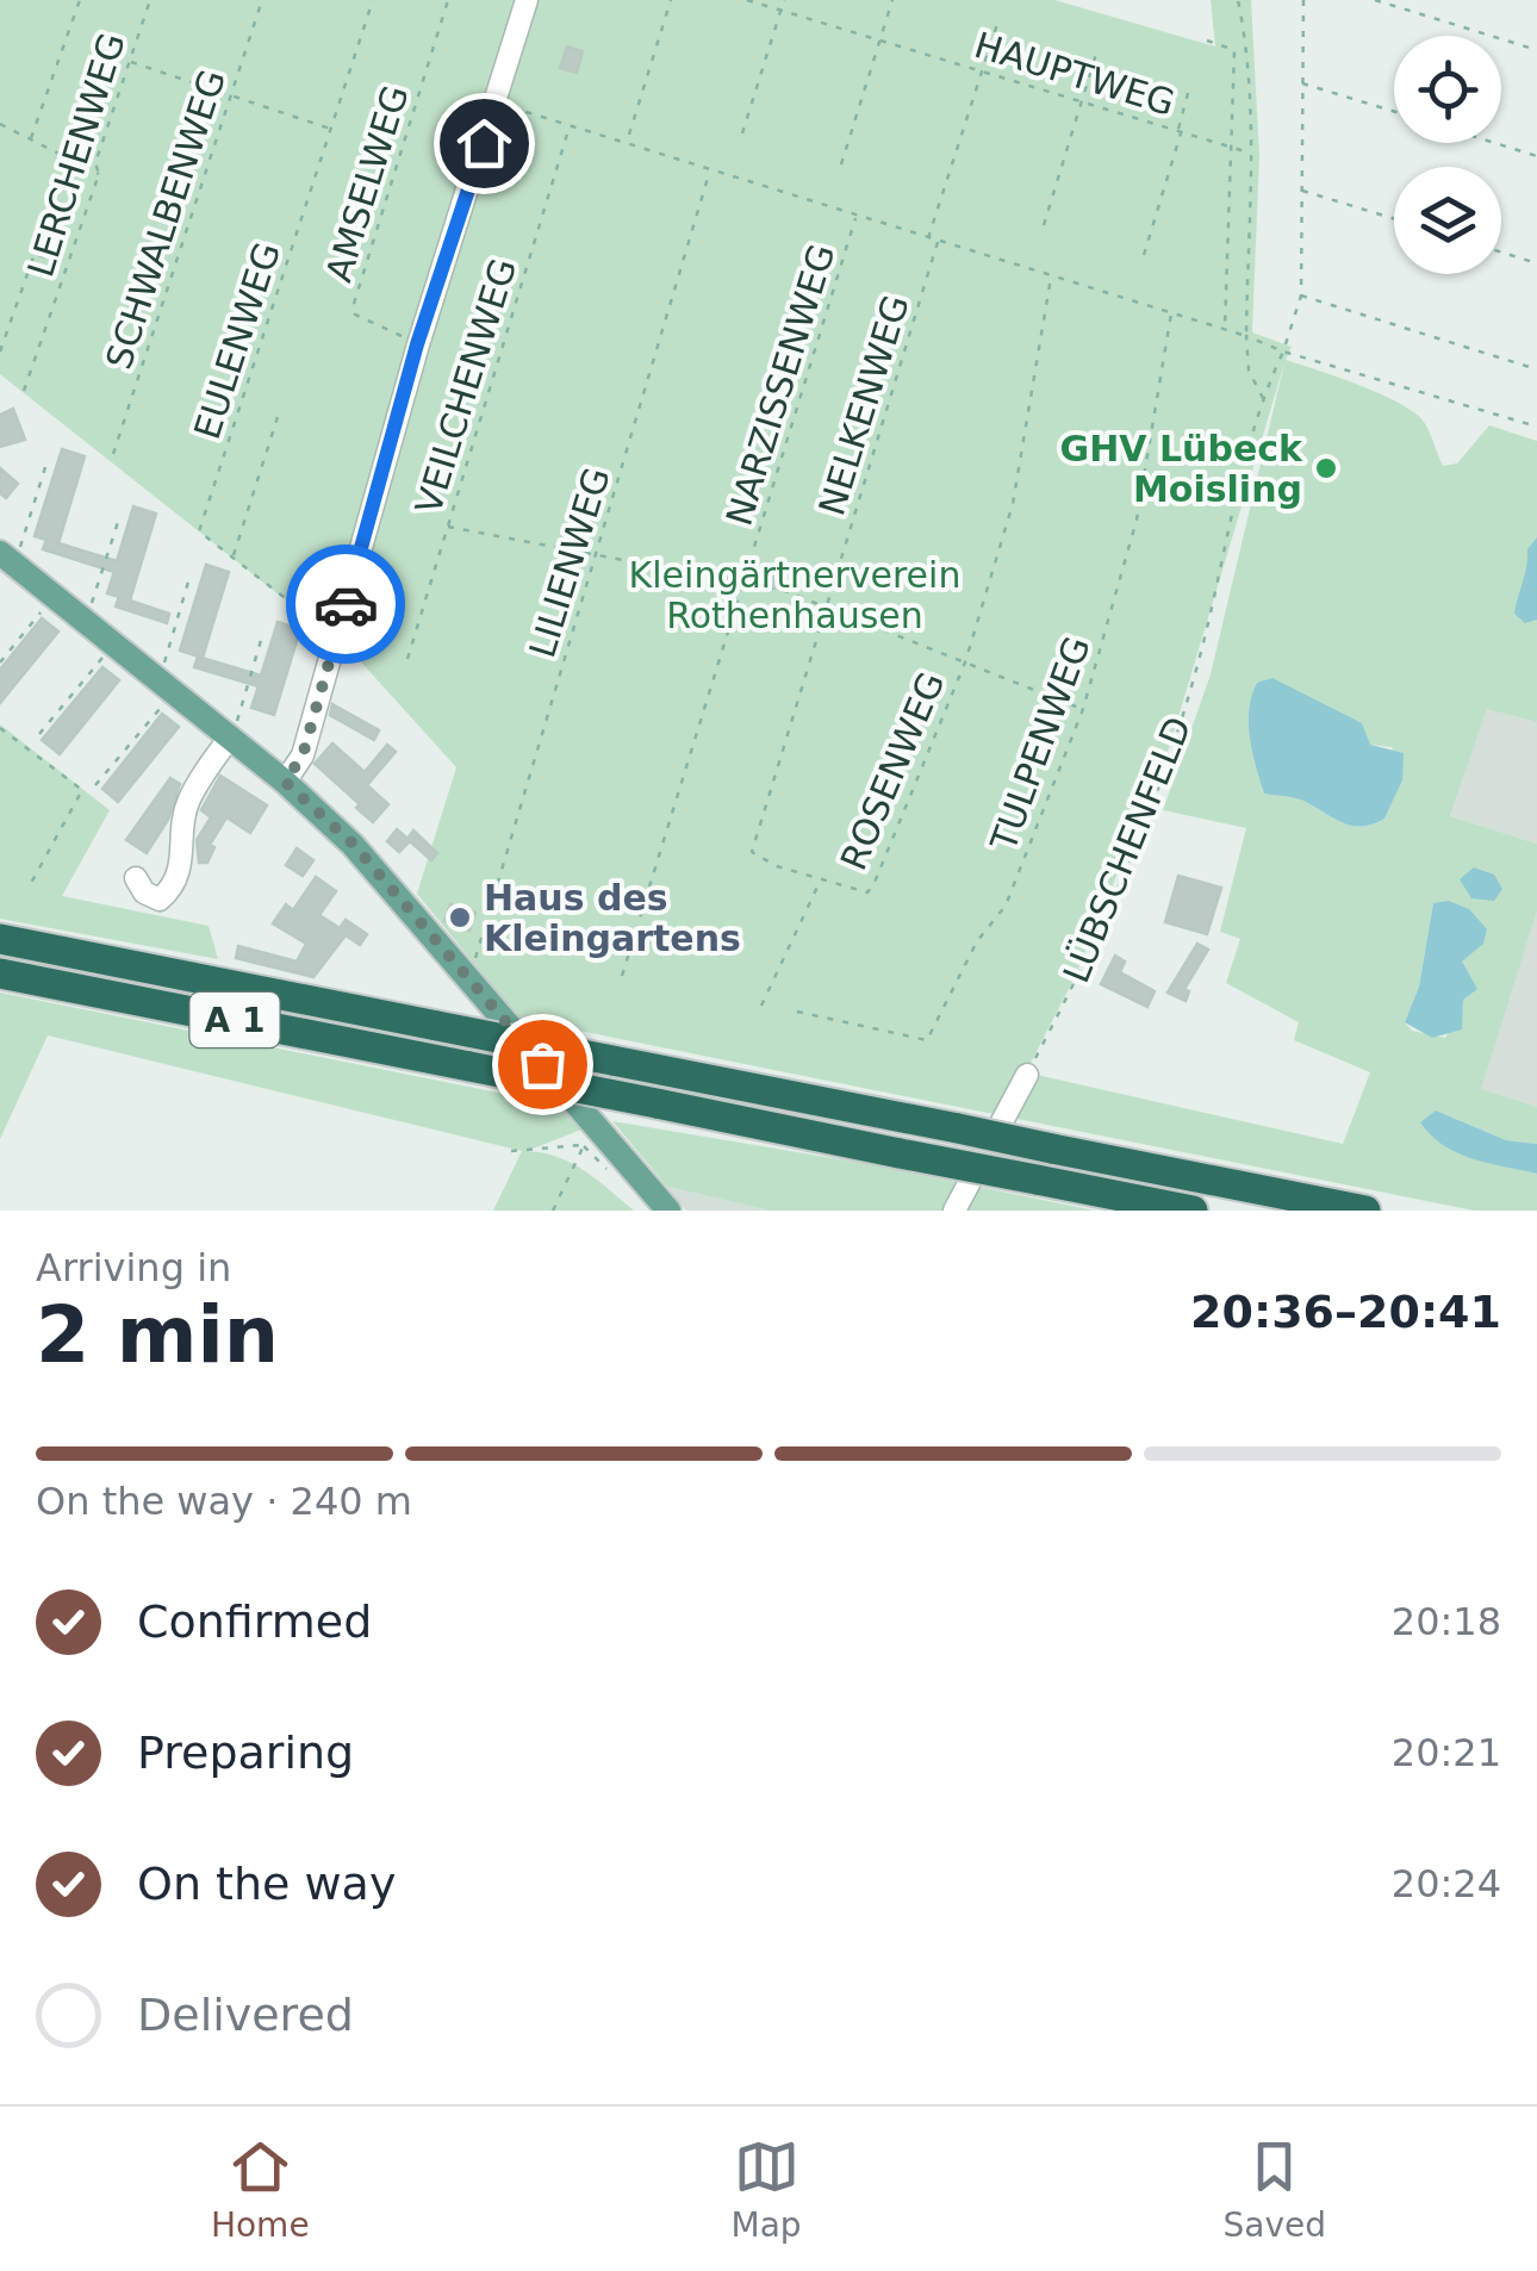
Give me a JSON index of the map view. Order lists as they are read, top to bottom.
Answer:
{
  "streets": {
    "highway": ["A 1"],
    "path": [
      "HAUPTWEG",
      "LERCHENWEG",
      "AMSELWEG",
      "SCHWALBENWEG",
      "EULENWEG",
      "NARZISSENWEG",
      "VEILCHENWEG",
      "NELKENWEG",
      "LILIENWEG",
      "TULPENWEG",
      "ROSENWEG",
      "LÜBSCHENFELD"
    ]
  },
  "crossings": [
    ["NELKENWEG", "ROSENWEG"]
  ],
  "parks": ["Kleingärtnerverein Rothenhausen"],
  "places": ["GHV Lübeck Moisling", "Haus des Kleingartens"],
  "page": {
    "heading": ["2 min", "Arriving in", "20:36–20:41"],
    "bar": "On the way · 240 m",
    "list": [
      ["Confirmed", "20:18"],
      ["Preparing", "20:21"],
      ["On the way", "20:24"],
      "Delivered"
    ],
    "tabs": ["Home", "Map", "Saved"]
  }
}
